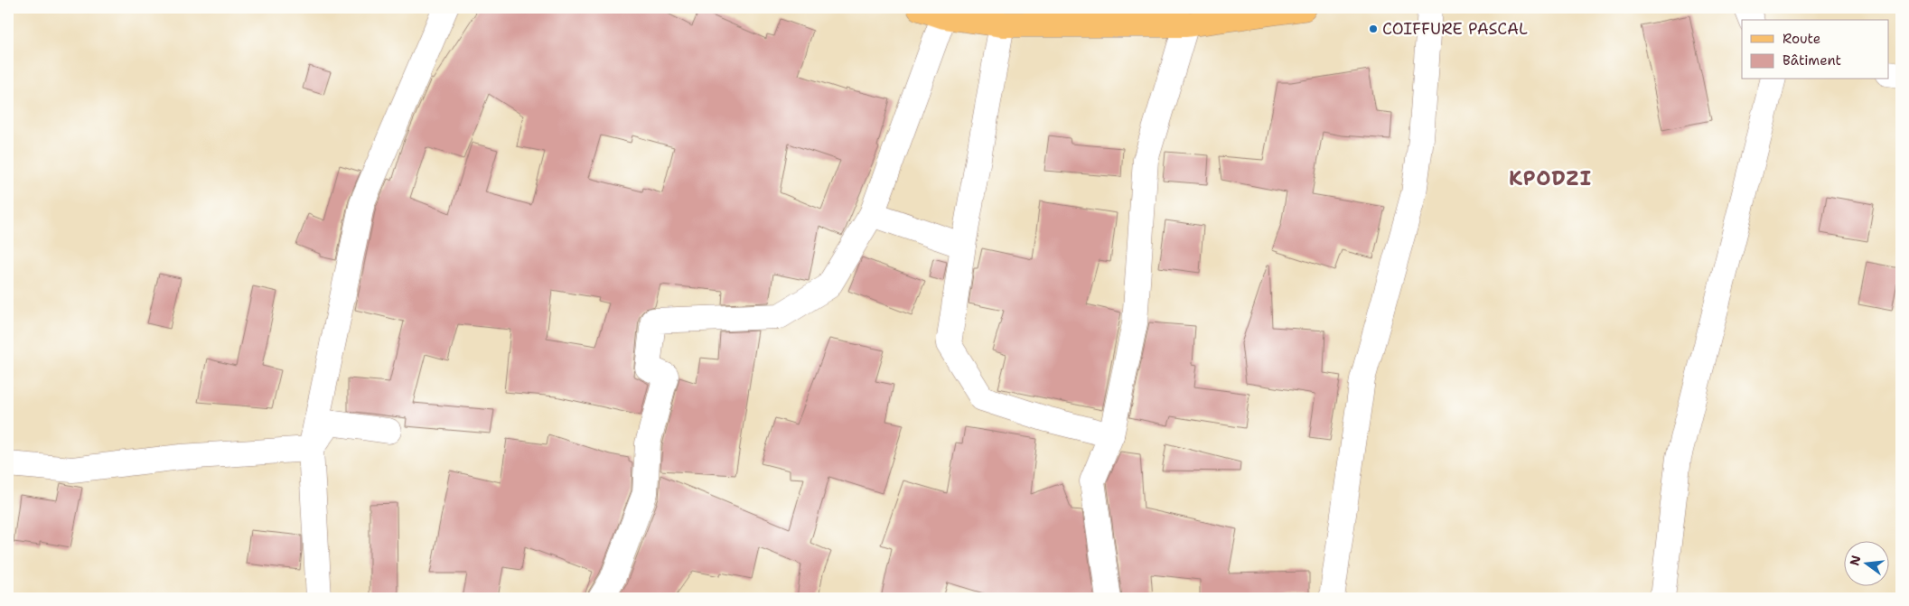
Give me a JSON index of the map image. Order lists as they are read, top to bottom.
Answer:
{
  "districts": ["KPODZI"],
  "places": ["COIFFURE PASCAL"],
  "legend": ["Route", "Bâtiment"],
  "north": "left"
}
